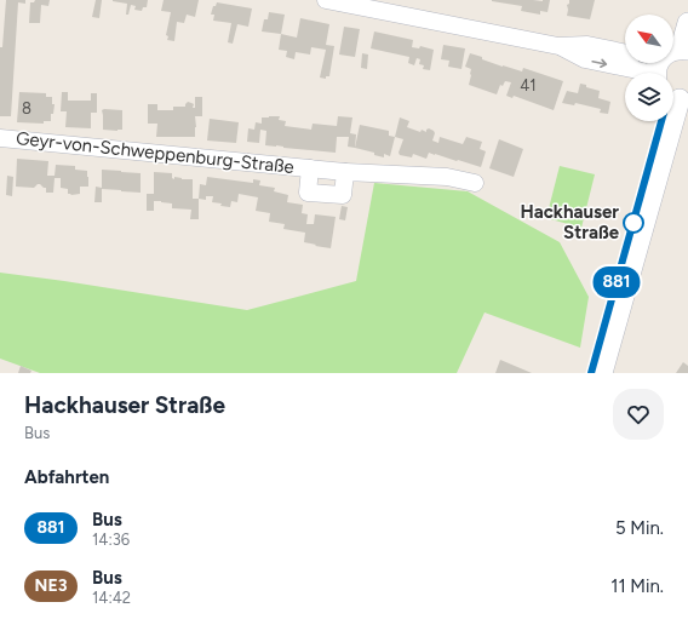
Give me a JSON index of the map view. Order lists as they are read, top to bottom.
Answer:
{
  "streets": {
    "street": ["Geyr-von-Schweppenburg-Straße"]
  },
  "places": ["Hackhauser Straße"],
  "lines": ["bus line 881"],
  "house_numbers": ["41", "8"],
  "north": "top left",
  "page": {
    "on_map": "881",
    "heading": [
      ["Hackhauser Straße", "Bus"],
      "Abfahrten"
    ],
    "list": [
      {
        "mark": "881",
        "name": "Bus",
        "note": "14:36",
        "value": "5 Min."
      },
      {
        "mark": "NE3",
        "name": "Bus",
        "note": "14:42",
        "value": "11 Min."
      }
    ]
  }
}
